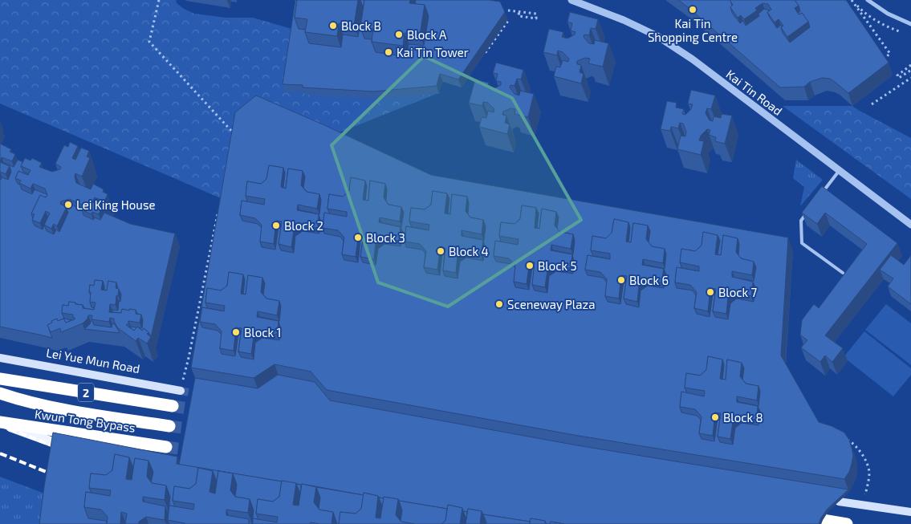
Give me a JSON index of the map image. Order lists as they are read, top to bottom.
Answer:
{
  "streets": {
    "highway": ["2", "Kwun Tong Bypass"],
    "main road": ["Lei Yue Mun Road"],
    "street": ["Kai Tin Road"]
  },
  "places": [
    "Kai Tin Shopping Centre",
    "Block B",
    "Block A",
    "Kai Tin Tower",
    "Lei King House",
    "Block 2",
    "Block 3",
    "Block 4",
    "Block 5",
    "Block 6",
    "Block 7",
    "Sceneway Plaza",
    "Block 1",
    "Block 8"
  ]
}
